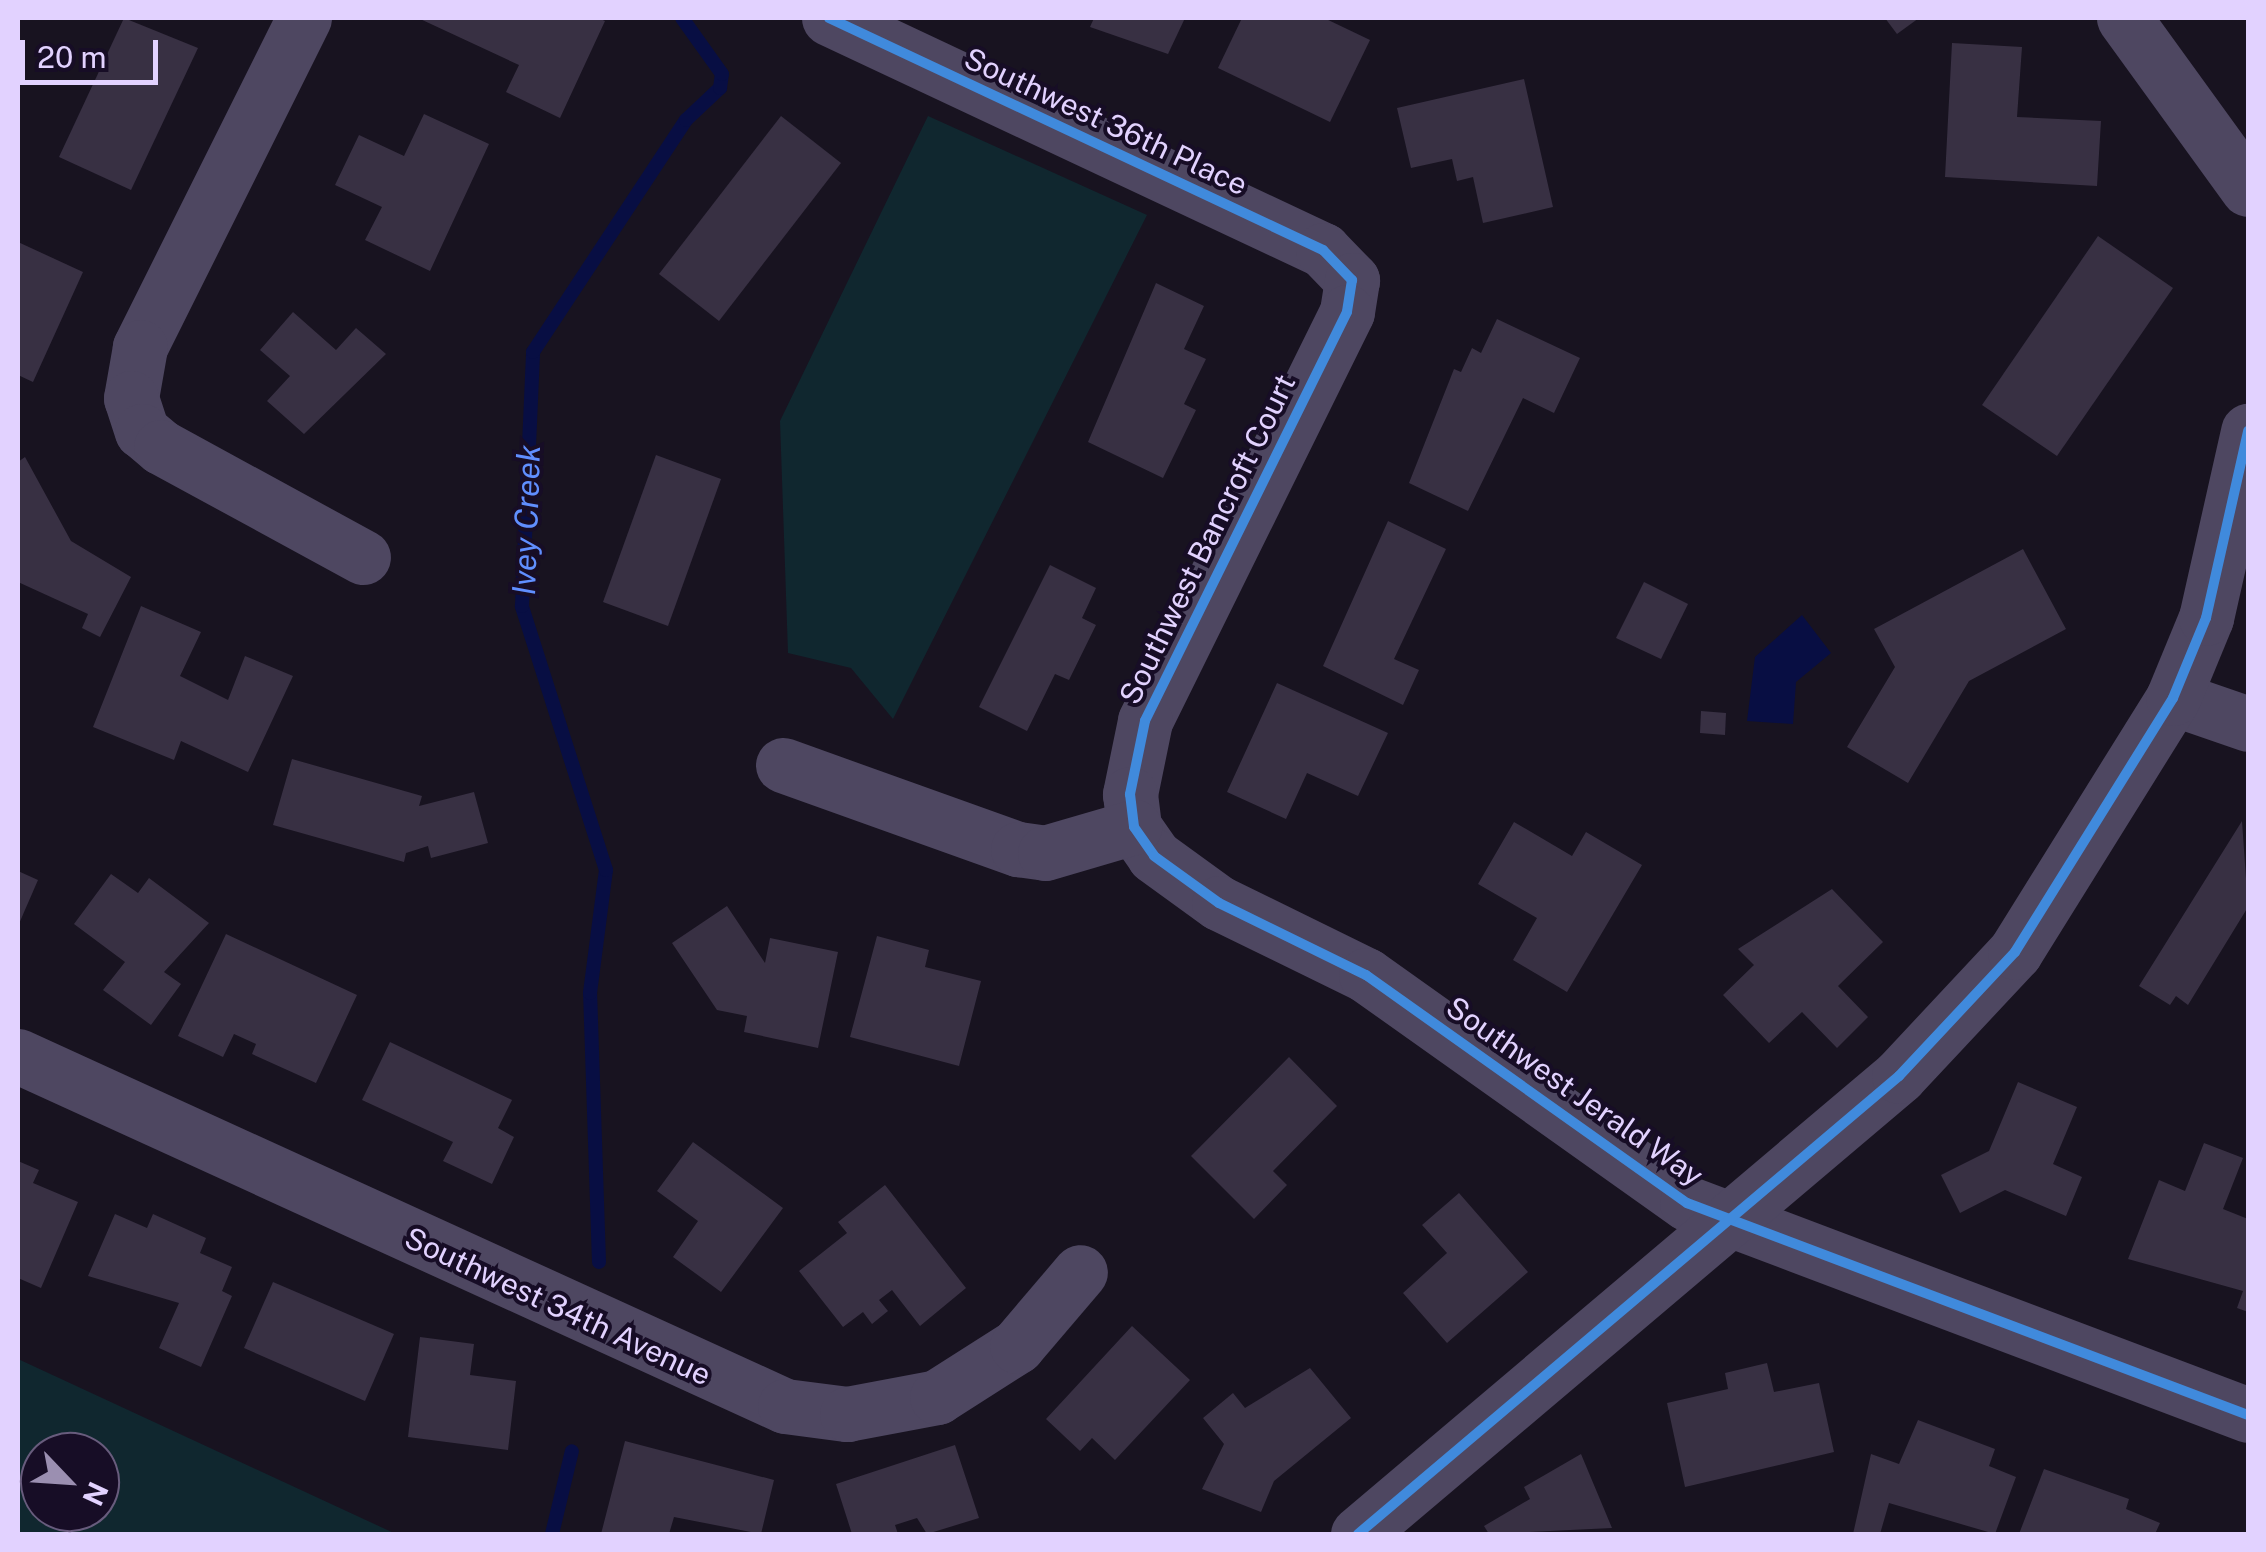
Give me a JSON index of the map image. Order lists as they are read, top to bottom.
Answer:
{
  "streets": {
    "street": [
      "Southwest 36th Place",
      "Southwest Bancroft Court",
      "Southwest Jerald Way",
      "Southwest 34th Avenue"
    ]
  },
  "crossings": [
    ["Southwest 36th Place", "Southwest Bancroft Court"],
    ["Southwest Bancroft Court", "Southwest Jerald Way"]
  ],
  "water": ["Ivey Creek"],
  "scale_bar": "20 m",
  "north": "bottom right"
}
